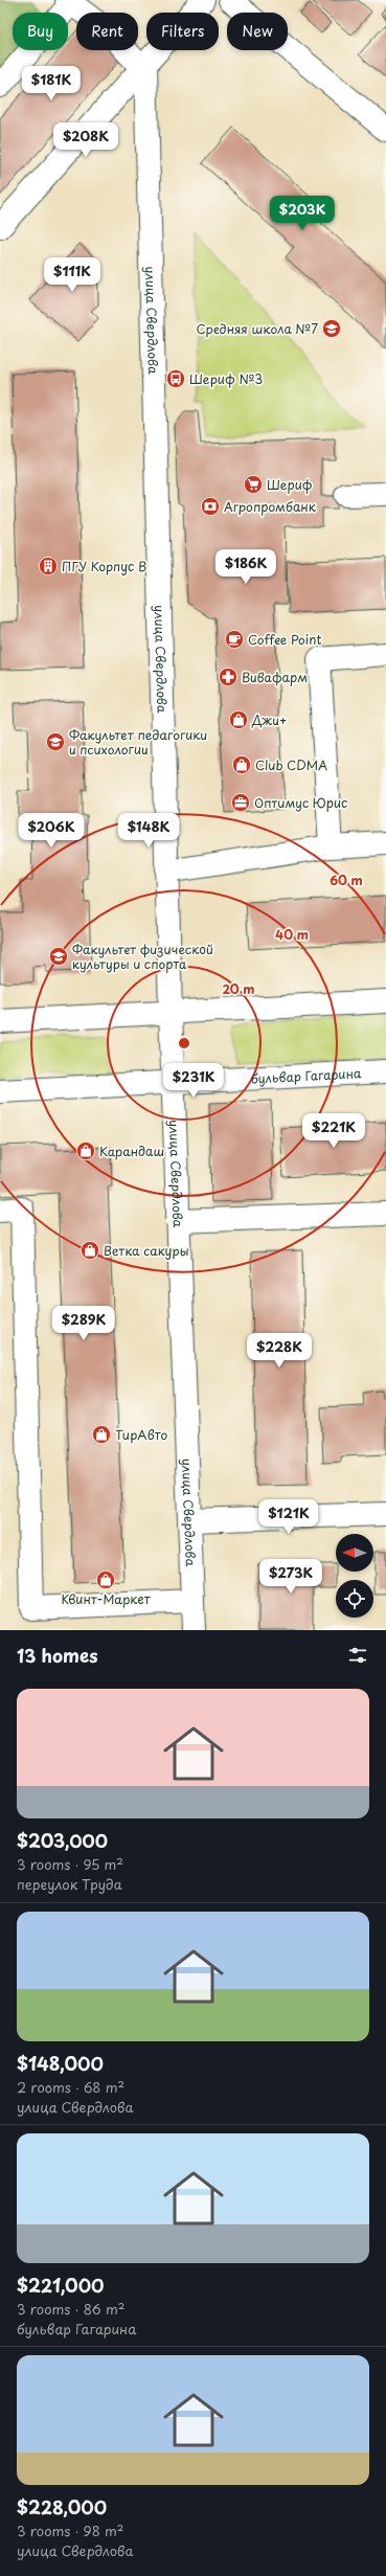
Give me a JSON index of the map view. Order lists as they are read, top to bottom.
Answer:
{
  "streets": {
    "street": ["улица Свердлова", "бульвар Гагарина"]
  },
  "crossings": [
    ["улица Свердлова", "бульвар Гагарина"]
  ],
  "places": {
    "school or university": ["Средняя школа №7", "Факультет педагогики и психологии", "Факультет физической культуры и спорта"],
    "bus stop": ["Шериф №3"],
    "supermarket": ["Шериф"],
    "bank": ["Агропромбанк"],
    "building": ["ПГУ Корпус В"],
    "cafe": ["Coffee Point"],
    "pharmacy": ["Вивафарм"],
    "shop": [
      "Джи+",
      "Club CDMA",
      "Карандаш",
      "Ветка сакуры",
      "ТирАвто",
      "Квинт-Маркет"
    ],
    "office": ["Оптимус Юрис"]
  },
  "north": "left",
  "page": {
    "chip": [
      "Buy",
      "Rent",
      "Filters",
      "New"
    ],
    "price": [
      "$181K",
      "$208K",
      "$203K",
      "$111K",
      "$186K",
      "$206K",
      "$148K",
      "$231K",
      "$221K",
      "$289K",
      "$228K",
      "$121K",
      "$273K"
    ],
    "heading": "13 homes",
    "list": [
      {
        "name": "$203,000",
        "note": "3 rooms · 95 m² · переулок Труда"
      },
      {
        "name": "$148,000",
        "note": "2 rooms · 68 m² · улица Свердлова"
      },
      {
        "name": "$221,000",
        "note": "3 rooms · 86 m² · бульвар Гагарина"
      },
      {
        "name": "$228,000",
        "note": "3 rooms · 98 m² · улица Свердлова"
      }
    ]
  },
  "rings": ["60 m", "40 m", "20 m"]
}
